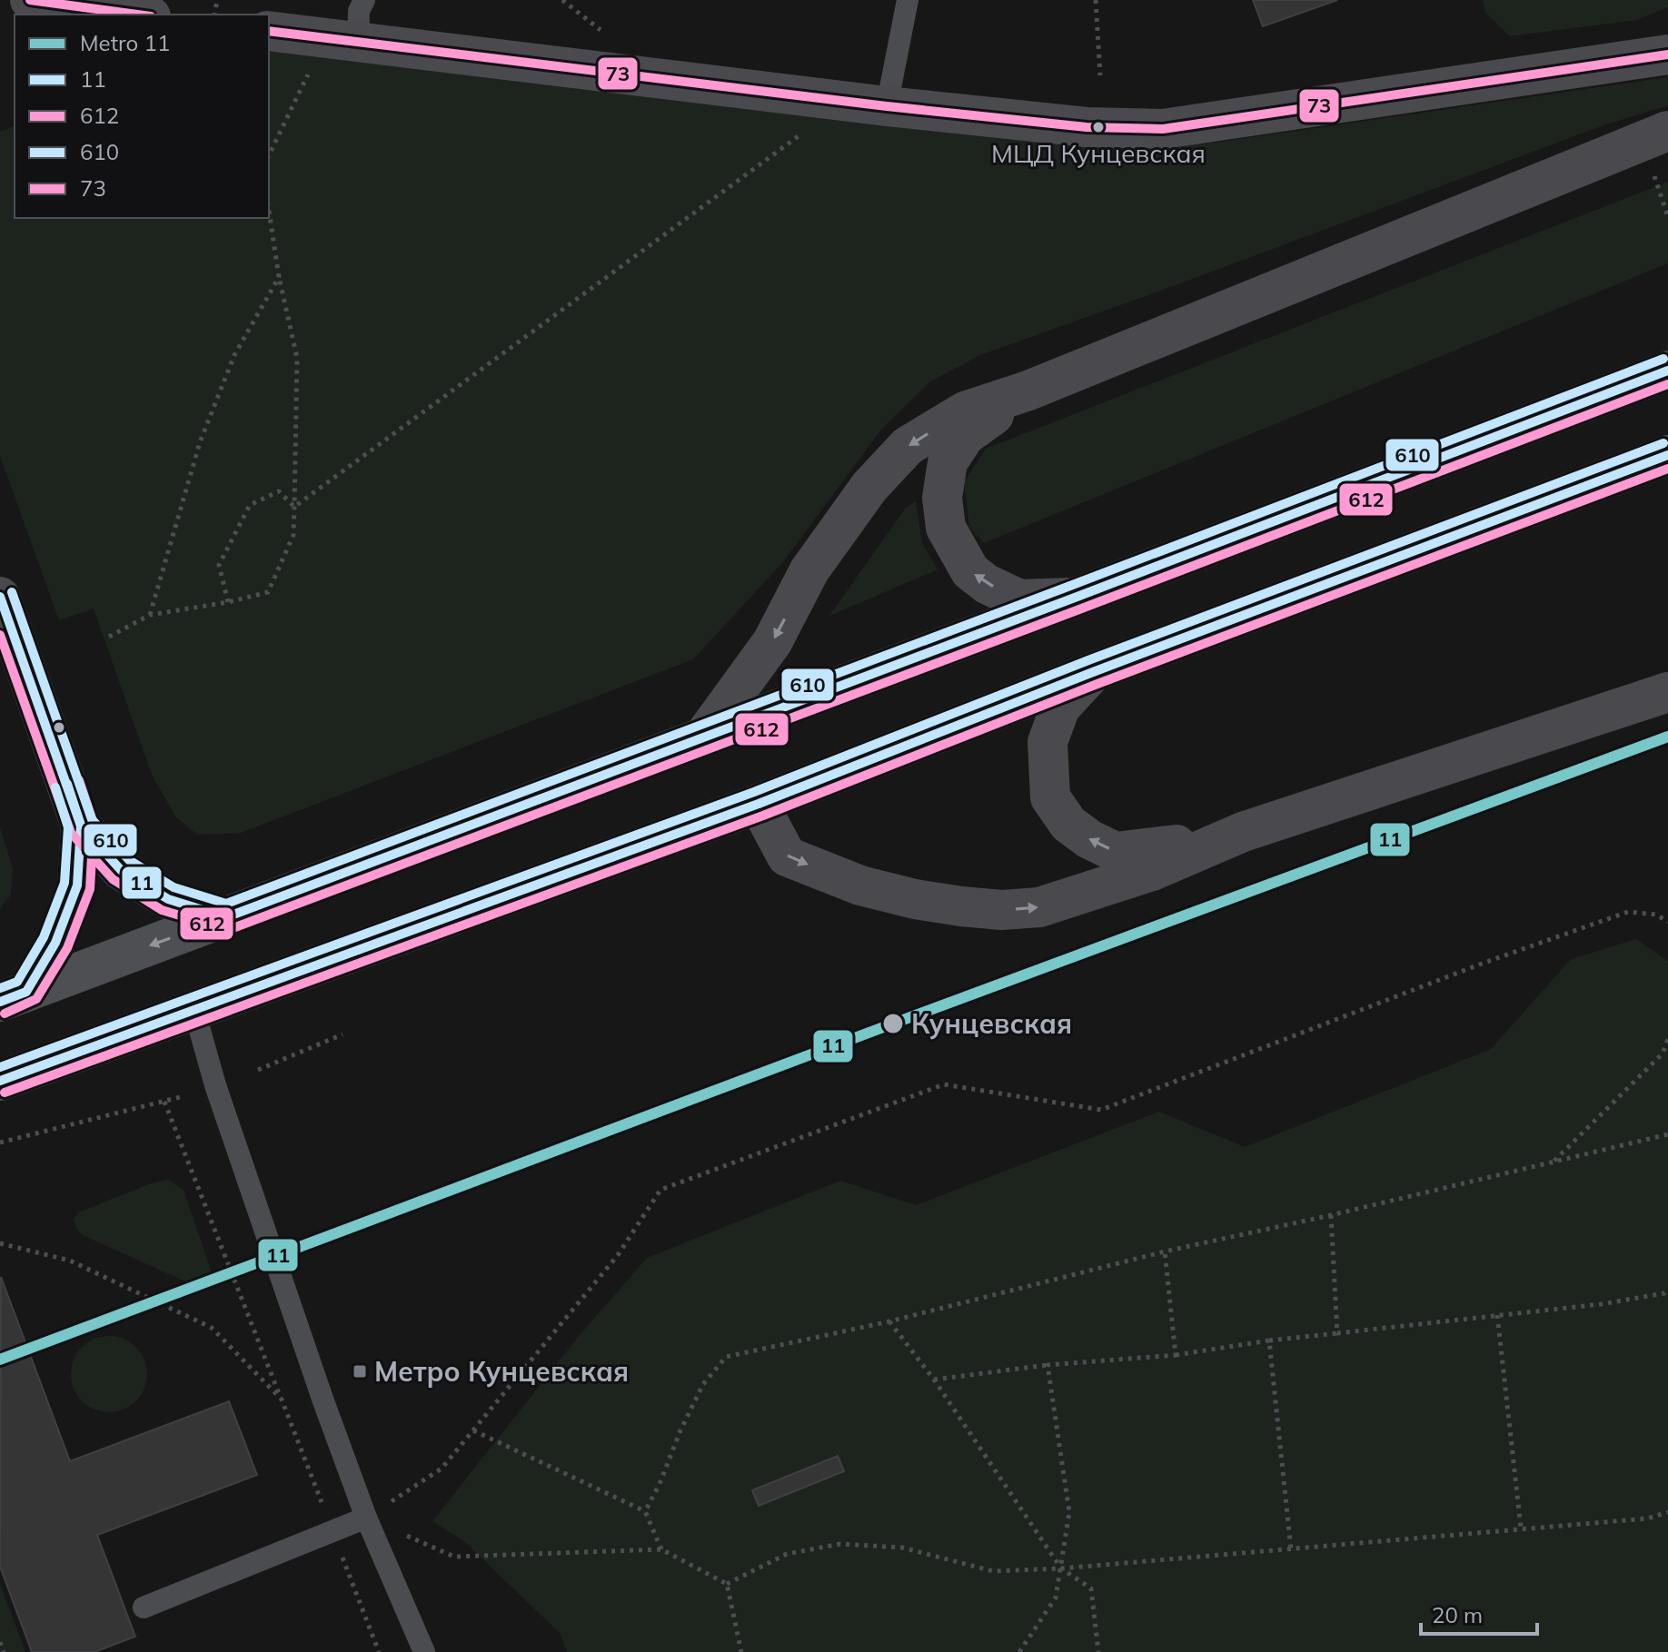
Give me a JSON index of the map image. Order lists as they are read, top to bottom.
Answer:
{
  "places": {
    "other": ["МЦД Кунцевская", "Кунцевская"],
    "transit": ["Метро Кунцевская"]
  },
  "lines": [
    "transit line 73",
    "transit line 610",
    "transit line 11",
    "transit line 612",
    "metro line 11"
  ],
  "legend": [
    "Metro 11",
    "11",
    "612",
    "610",
    "73"
  ],
  "scale_bar": "20 m"
}
